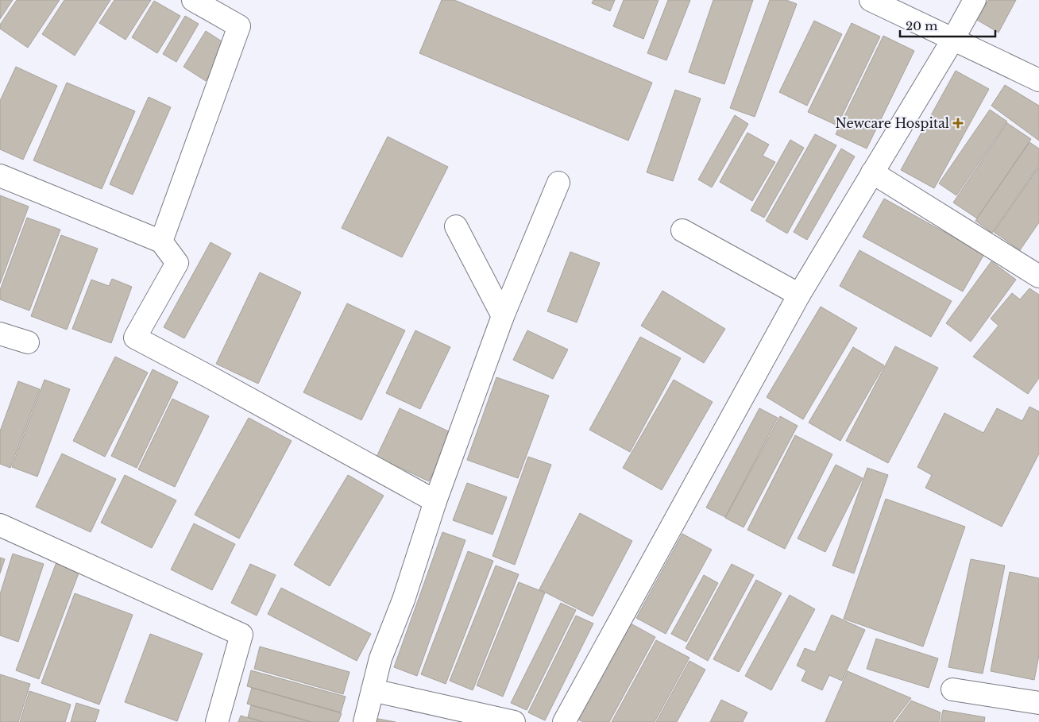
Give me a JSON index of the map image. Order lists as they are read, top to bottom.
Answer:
{
  "places": {
    "health": ["Newcare Hospital"]
  },
  "scale_bar": "20 m"
}
